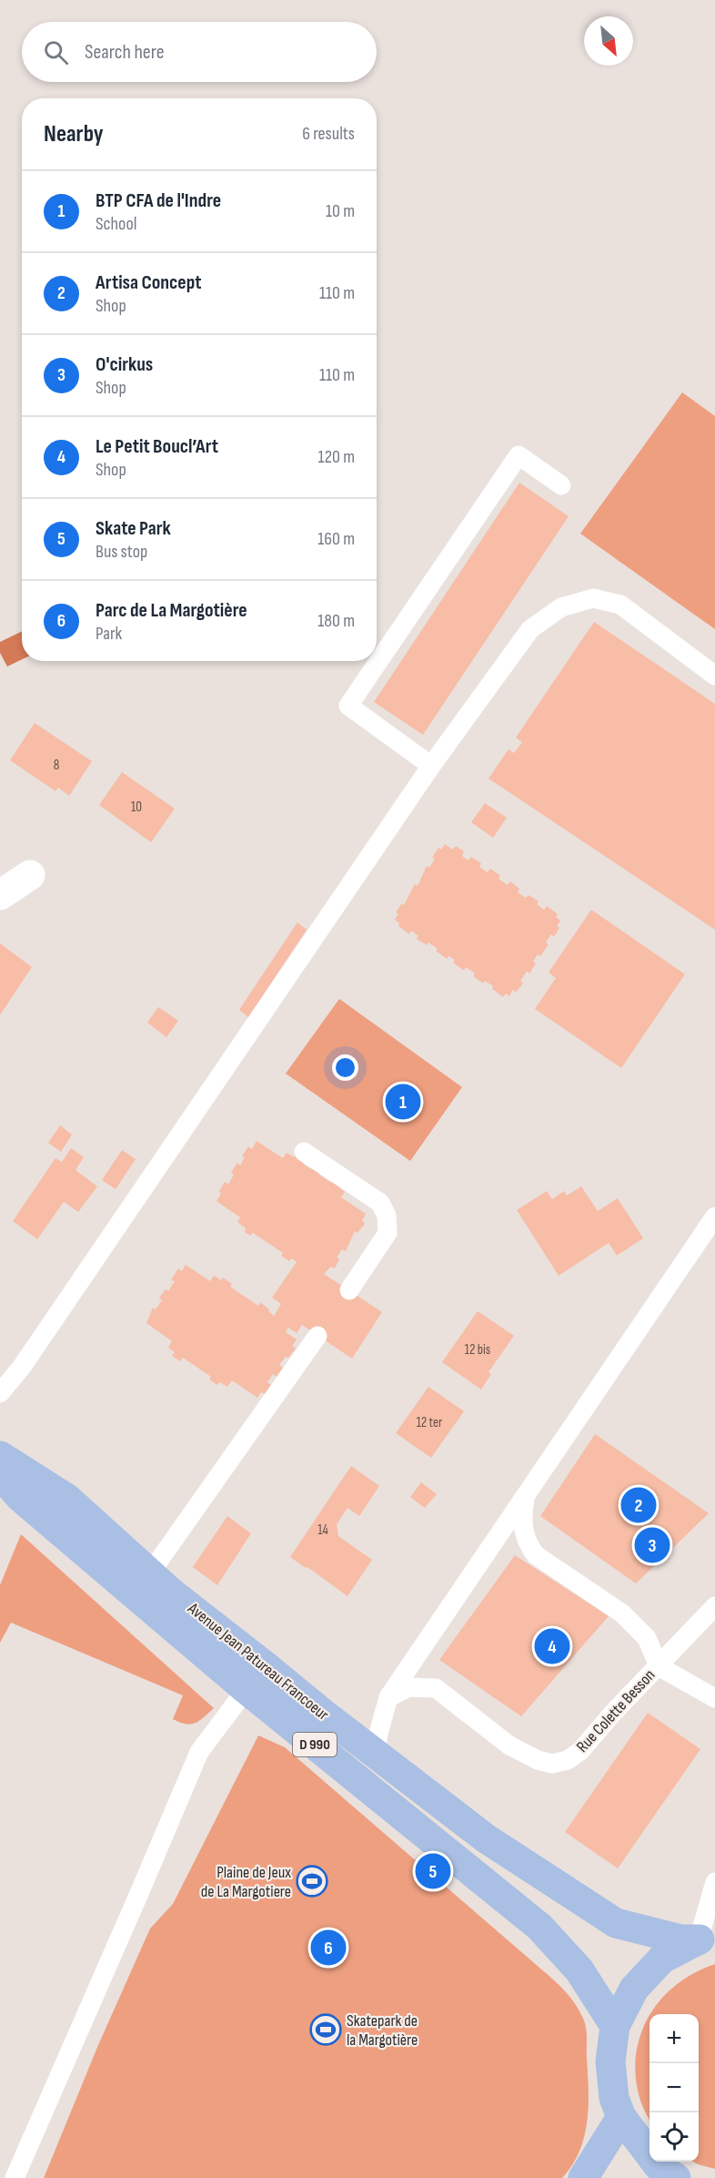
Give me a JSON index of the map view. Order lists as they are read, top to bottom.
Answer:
{
  "streets": {
    "main road": ["Avenue Jean Patureau Francoeur", "D 990"],
    "lane": ["Rue Colette Besson"]
  },
  "places": {
    "sports": ["Plaine de Jeux de La Margotiere", "Skatepark de la Margotière"]
  },
  "house_numbers": [
    "8",
    "10",
    "12 bis",
    "12 ter",
    "14"
  ],
  "north": "bottom right",
  "page": {
    "search": "Search here",
    "heading": ["Nearby", "6 results"],
    "list": [
      {
        "mark": "1",
        "name": "BTP CFA de l'Indre",
        "note": "School",
        "value": "10 m"
      },
      {
        "mark": "2",
        "name": "Artisa Concept",
        "note": "Shop",
        "value": "110 m"
      },
      {
        "mark": "3",
        "name": "O'cirkus",
        "note": "Shop",
        "value": "110 m"
      },
      {
        "mark": "4",
        "name": "Le Petit Boucl’Art",
        "note": "Shop",
        "value": "120 m"
      },
      {
        "mark": "5",
        "name": "Skate Park",
        "note": "Bus stop",
        "value": "160 m"
      },
      {
        "mark": "6",
        "name": "Parc de La Margotière",
        "note": "Park",
        "value": "180 m"
      }
    ],
    "pins": [
      "1",
      "2",
      "3",
      "4",
      "5",
      "6"
    ],
    "map_buttons": ["+", "−"]
  }
}
